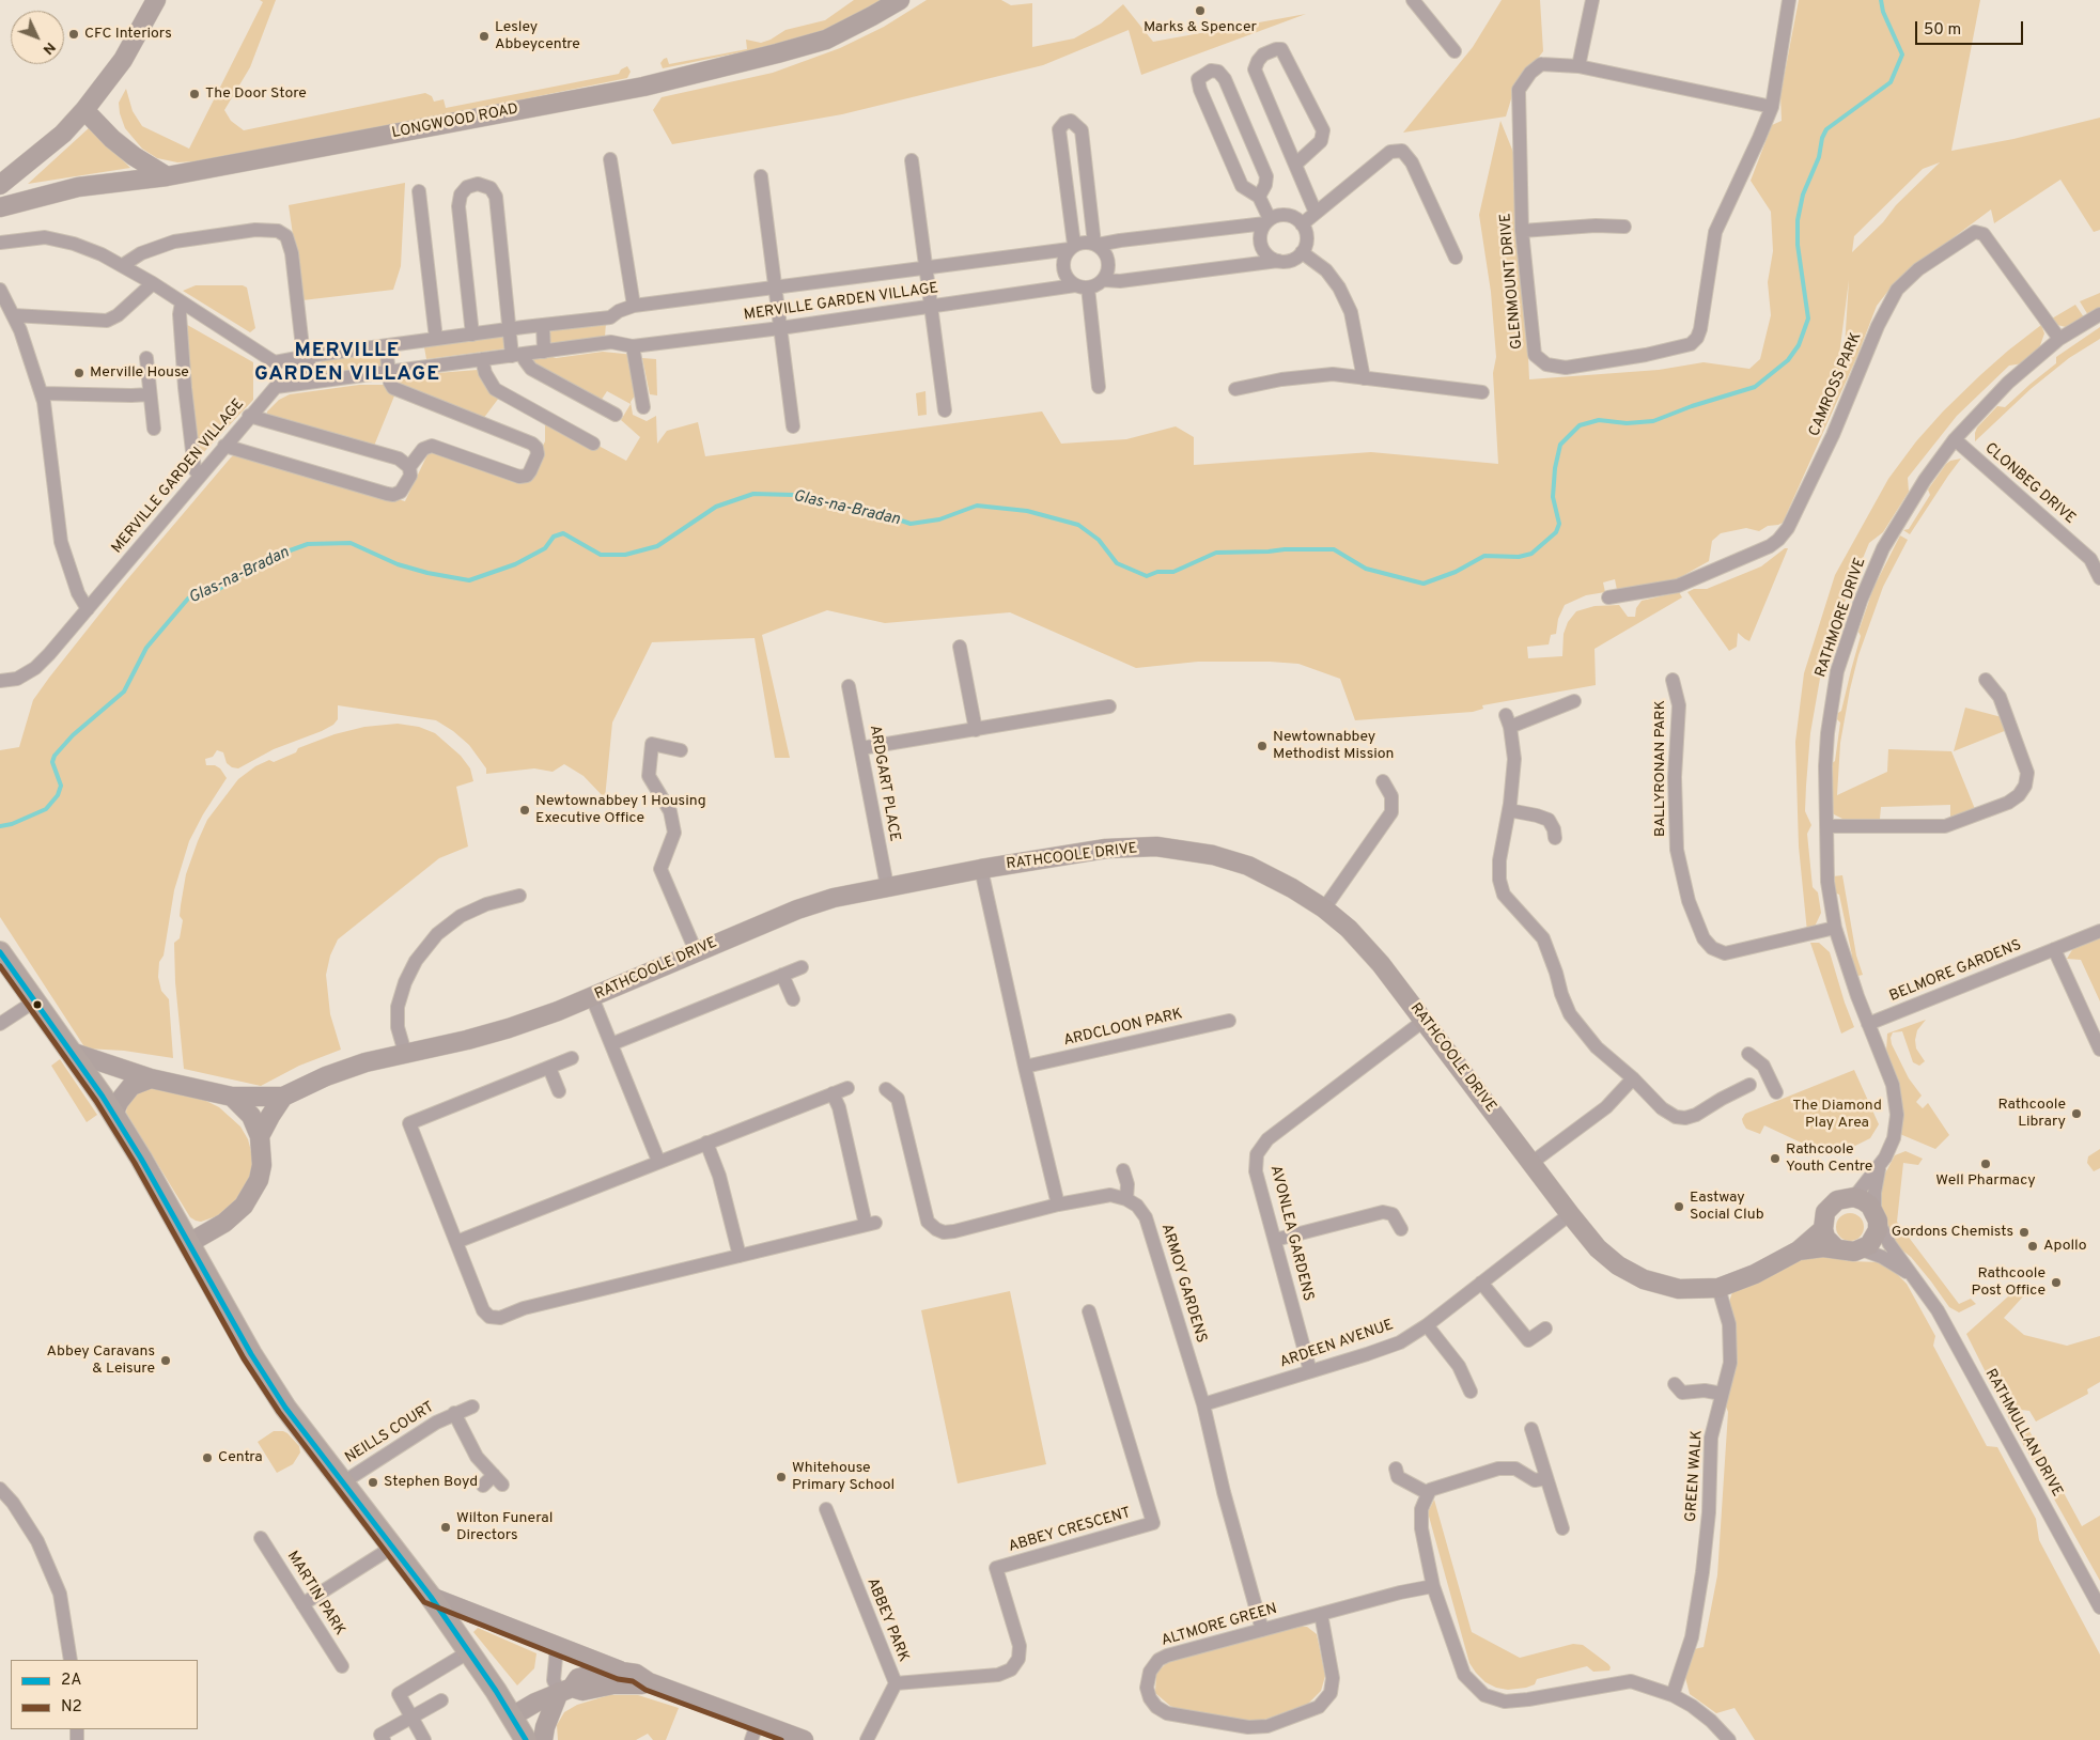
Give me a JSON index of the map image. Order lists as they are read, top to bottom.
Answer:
{
  "streets": {
    "street": [
      "LONGWOOD ROAD",
      "GLENMOUNT DRIVE",
      "MERVILLE GARDEN VILLAGE",
      "CAMROSS PARK",
      "CLONBEG DRIVE",
      "RATHMORE DRIVE",
      "BALLYRONAN PARK",
      "ARDGART PLACE",
      "RATHCOOLE DRIVE",
      "BELMORE GARDENS",
      "ARDCLOON PARK",
      "AVONLEA GARDENS",
      "ARMOY GARDENS",
      "ARDEEN AVENUE",
      "NEILLS COURT",
      "RATHMULLAN DRIVE",
      "GREEN WALK",
      "ABBEY CRESCENT",
      "MARTIN PARK",
      "ABBEY PARK",
      "ALTMORE GREEN"
    ]
  },
  "crossings": [
    ["CAMROSS PARK", "RATHMORE DRIVE"],
    ["CLONBEG DRIVE", "RATHMORE DRIVE"],
    ["RATHMORE DRIVE", "BALLYRONAN PARK"],
    ["RATHMORE DRIVE", "RATHCOOLE DRIVE"],
    ["RATHMORE DRIVE", "BELMORE GARDENS"],
    ["RATHMORE DRIVE", "RATHMULLAN DRIVE"],
    ["ARDGART PLACE", "RATHCOOLE DRIVE"],
    ["RATHCOOLE DRIVE", "AVONLEA GARDENS"],
    ["RATHCOOLE DRIVE", "ARDEEN AVENUE"],
    ["RATHCOOLE DRIVE", "RATHMULLAN DRIVE"],
    ["RATHCOOLE DRIVE", "GREEN WALK"],
    ["AVONLEA GARDENS", "ARDEEN AVENUE"],
    ["ARMOY GARDENS", "ARDEEN AVENUE"],
    ["ARMOY GARDENS", "ALTMORE GREEN"],
    ["ABBEY CRESCENT", "ABBEY PARK"]
  ],
  "districts": ["MERVILLE GARDEN VILLAGE"],
  "water": ["Glas-na-Bradan"],
  "parks": ["The Diamond Play Area"],
  "places": [
    "Marks & Spencer",
    "CFC Interiors",
    "Lesley Abbeycentre",
    "The Door Store",
    "Merville House",
    "Newtownabbey Methodist Mission",
    "Newtownabbey 1 Housing Executive Office",
    "Rathcoole Library",
    "Rathcoole Youth Centre",
    "Well Pharmacy",
    "Eastway Social Club",
    "Gordons Chemists",
    "Apollo",
    "Rathcoole Post Office",
    "Abbey Caravans & Leisure",
    "Centra",
    "Whitehouse Primary School",
    "Stephen Boyd",
    "Wilton Funeral Directors"
  ],
  "lines": ["transit line 2A", "transit line N2"],
  "legend": ["2A", "N2"],
  "scale_bar": "50 m",
  "north": "bottom right"
}
